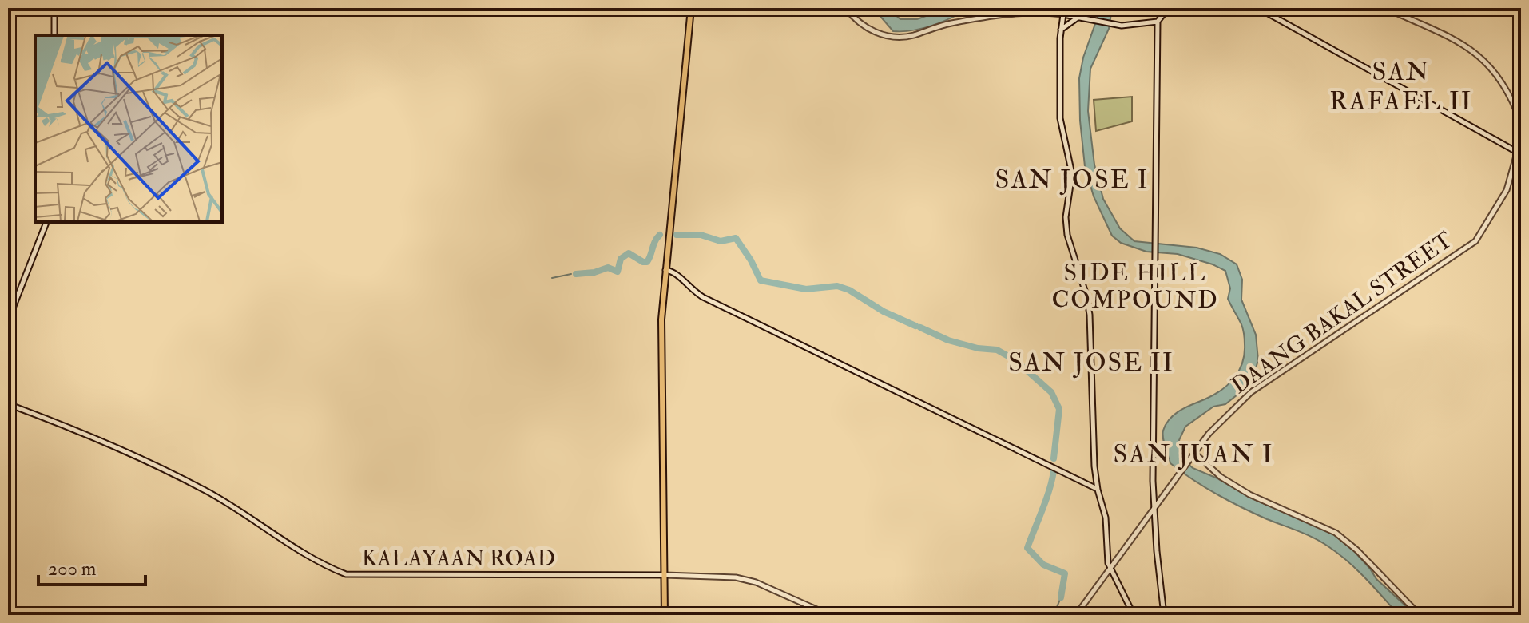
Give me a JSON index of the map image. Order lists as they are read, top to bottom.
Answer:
{
  "streets": {
    "main road": ["DAANG BAKAL STREET", "KALAYAAN ROAD"]
  },
  "districts": [
    "SAN RAFAEL II",
    "SAN JOSE I",
    "SIDE HILL COMPOUND",
    "SAN JOSE II",
    "SAN JUAN I"
  ],
  "scale_bar": "200 m"
}
